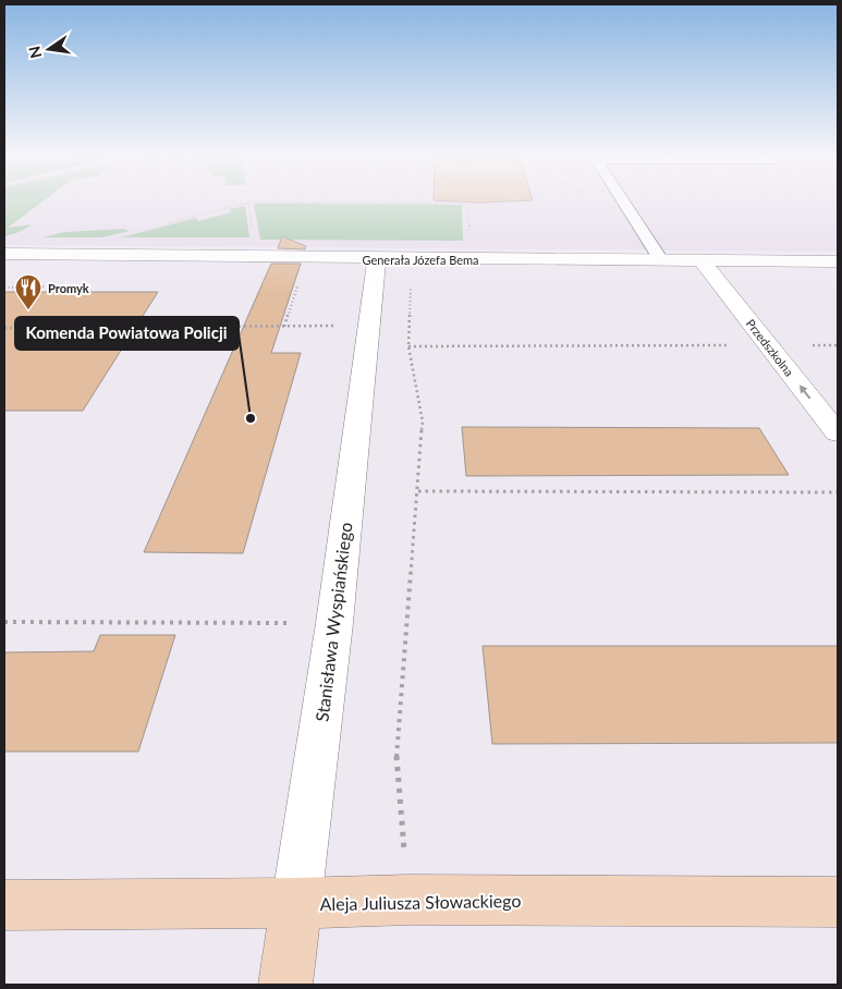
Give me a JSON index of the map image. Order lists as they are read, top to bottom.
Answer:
{
  "streets": {
    "street": [
      "Generała Józefa Bema",
      "Przedszkolna",
      "Stanisława Wyspiańskiego",
      "Aleja Juliusza Słowackiego"
    ]
  },
  "crossings": [
    ["Generała Józefa Bema", "Przedszkolna"],
    ["Generała Józefa Bema", "Stanisława Wyspiańskiego"],
    ["Stanisława Wyspiańskiego", "Aleja Juliusza Słowackiego"]
  ],
  "one_way": ["Przedszkolna"],
  "places": {
    "restaurant": ["Promyk"],
    "other": ["Komenda Powiatowa Policji"]
  },
  "north": "left"
}
